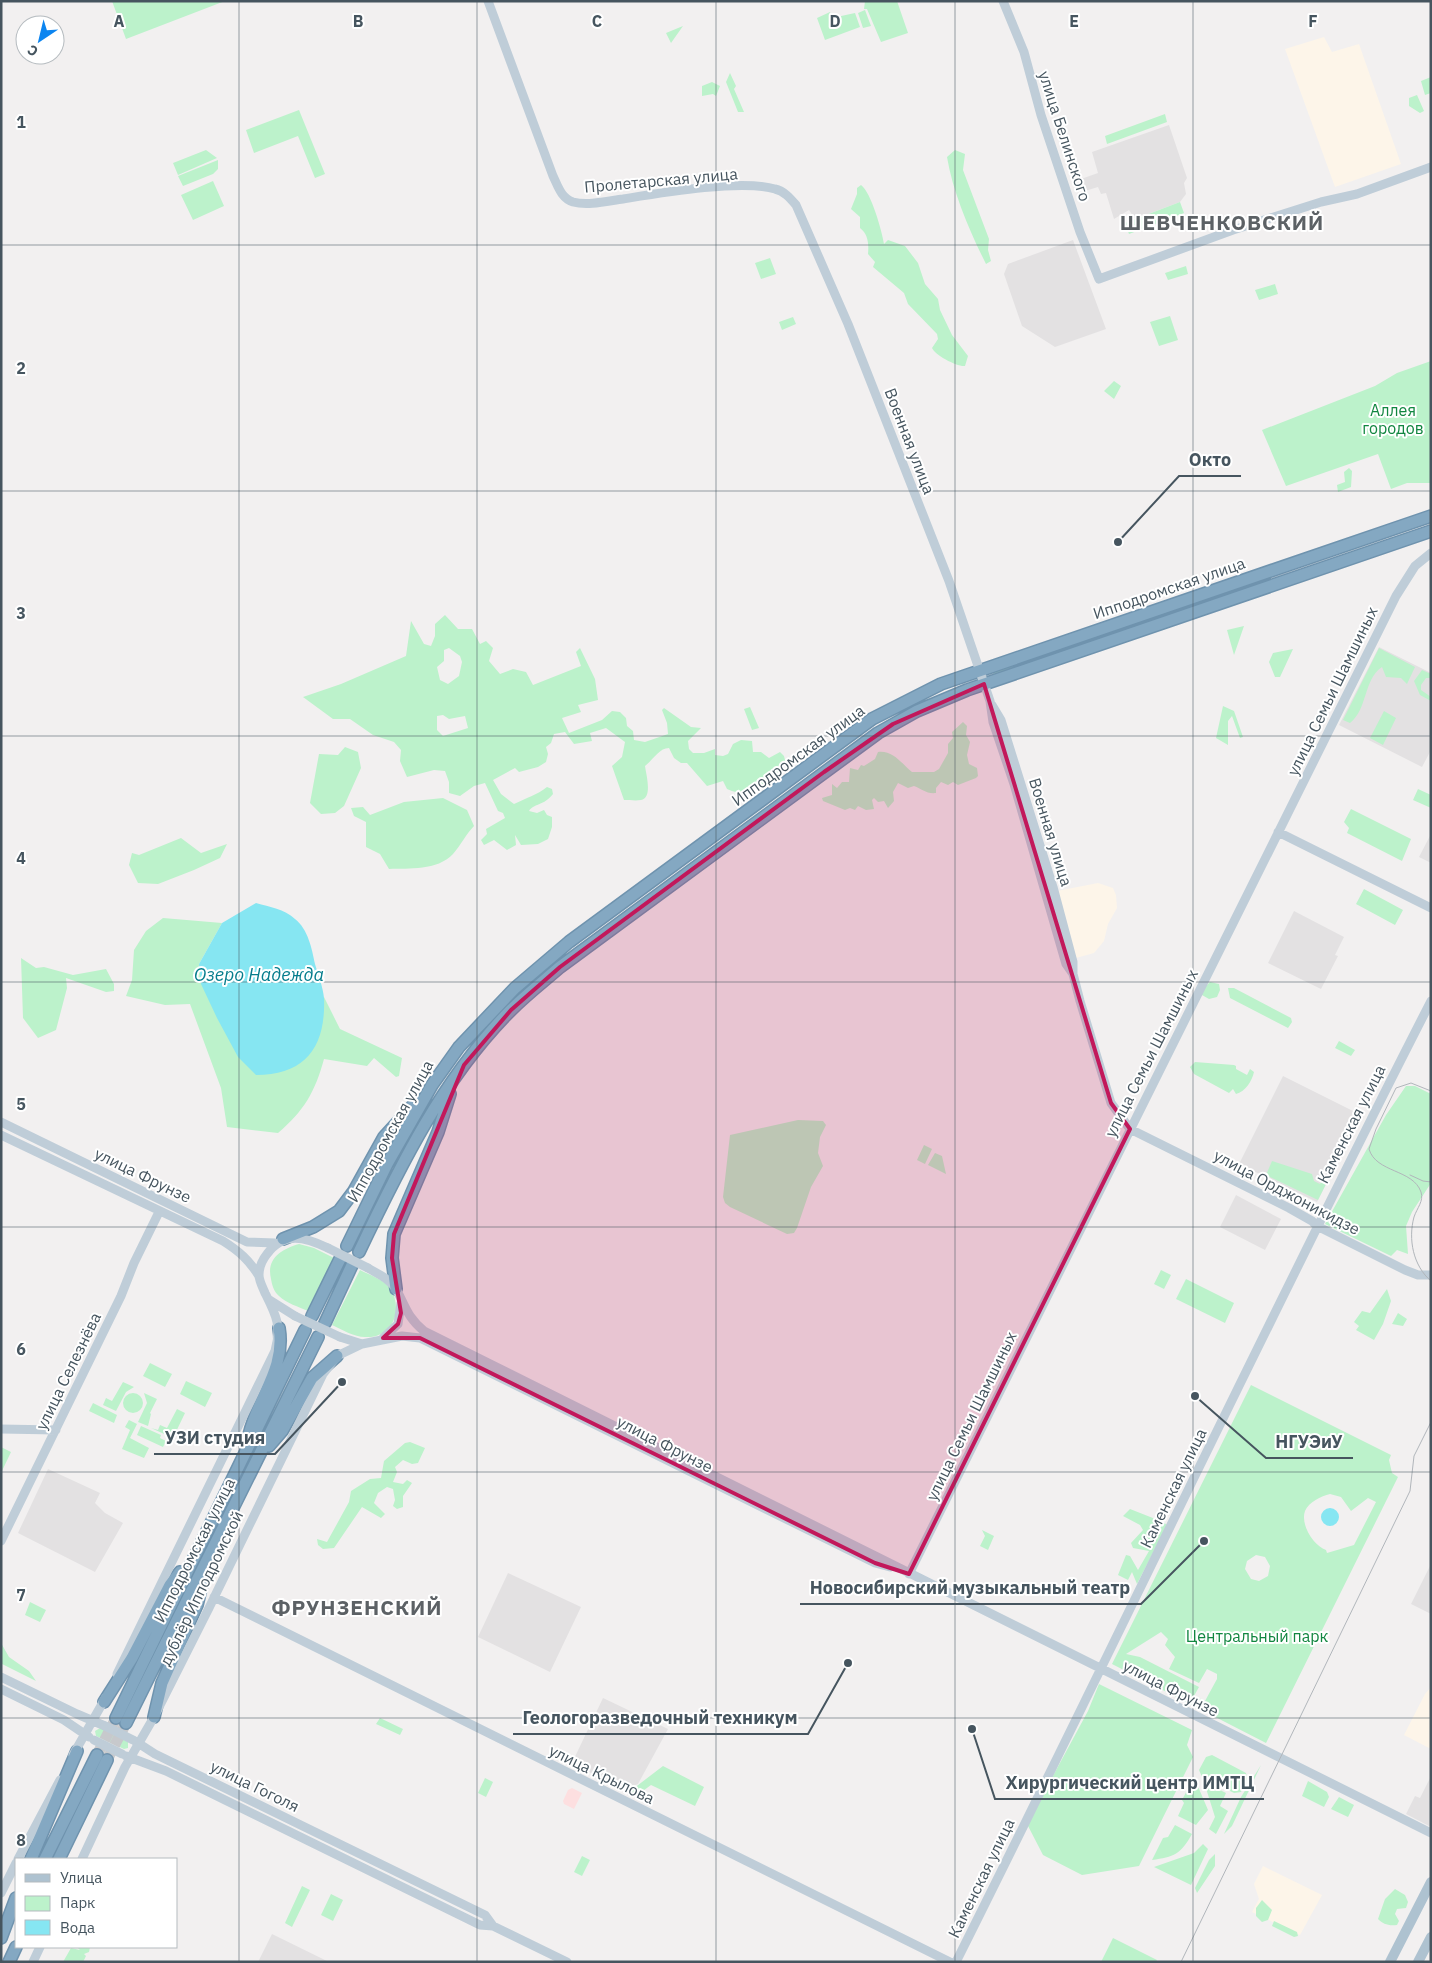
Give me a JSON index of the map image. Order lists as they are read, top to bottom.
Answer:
{
  "streets": {
    "highway": ["Ипподромская улица"],
    "street": [
      "улица Белинского",
      "Пролетарская улица",
      "Военная улица",
      "улица Семьи Шамшиных",
      "Каменская улица",
      "улица Фрунзе",
      "улица Орджоникидзе",
      "улица Селезнёва",
      "дублёр Ипподромской",
      "улица Крылова",
      "улица Гоголя"
    ]
  },
  "crossings": [
    ["Пролетарская улица", "Военная улица"],
    ["Военная улица", "Ипподромская улица"],
    ["Военная улица", "улица Семьи Шамшиных"],
    ["Военная улица", "улица Орджоникидзе"],
    ["улица Семьи Шамшиных", "улица Фрунзе"],
    ["улица Семьи Шамшиных", "улица Орджоникидзе"],
    ["Каменская улица", "улица Фрунзе"],
    ["Каменская улица", "улица Орджоникидзе"],
    ["улица Фрунзе", "улица Селезнёва"],
    ["улица Фрунзе", "дублёр Ипподромской"],
    ["дублёр Ипподромской", "улица Крылова"],
    ["дублёр Ипподромской", "улица Гоголя"]
  ],
  "districts": ["ШЕВЧЕНКОВСКИЙ", "ФРУНЗЕНСКИЙ"],
  "water": ["Озеро Надежда"],
  "parks": ["Аллея городов", "Центральный парк"],
  "places": [
    "Окто",
    "УЗИ студия",
    "НГУЭиУ",
    "Новосибирский музыкальный театр",
    "Геологоразведочный техникум",
    "Хирургический центр ИМТЦ"
  ],
  "legend": ["Улица", "Парк", "Вода"],
  "north": "bottom left",
  "grid": {
    "columns": [
      "A",
      "B",
      "C",
      "D",
      "E",
      "F"
    ],
    "rows": [
      "1",
      "2",
      "3",
      "4",
      "5",
      "6",
      "7",
      "8"
    ]
  }
}
